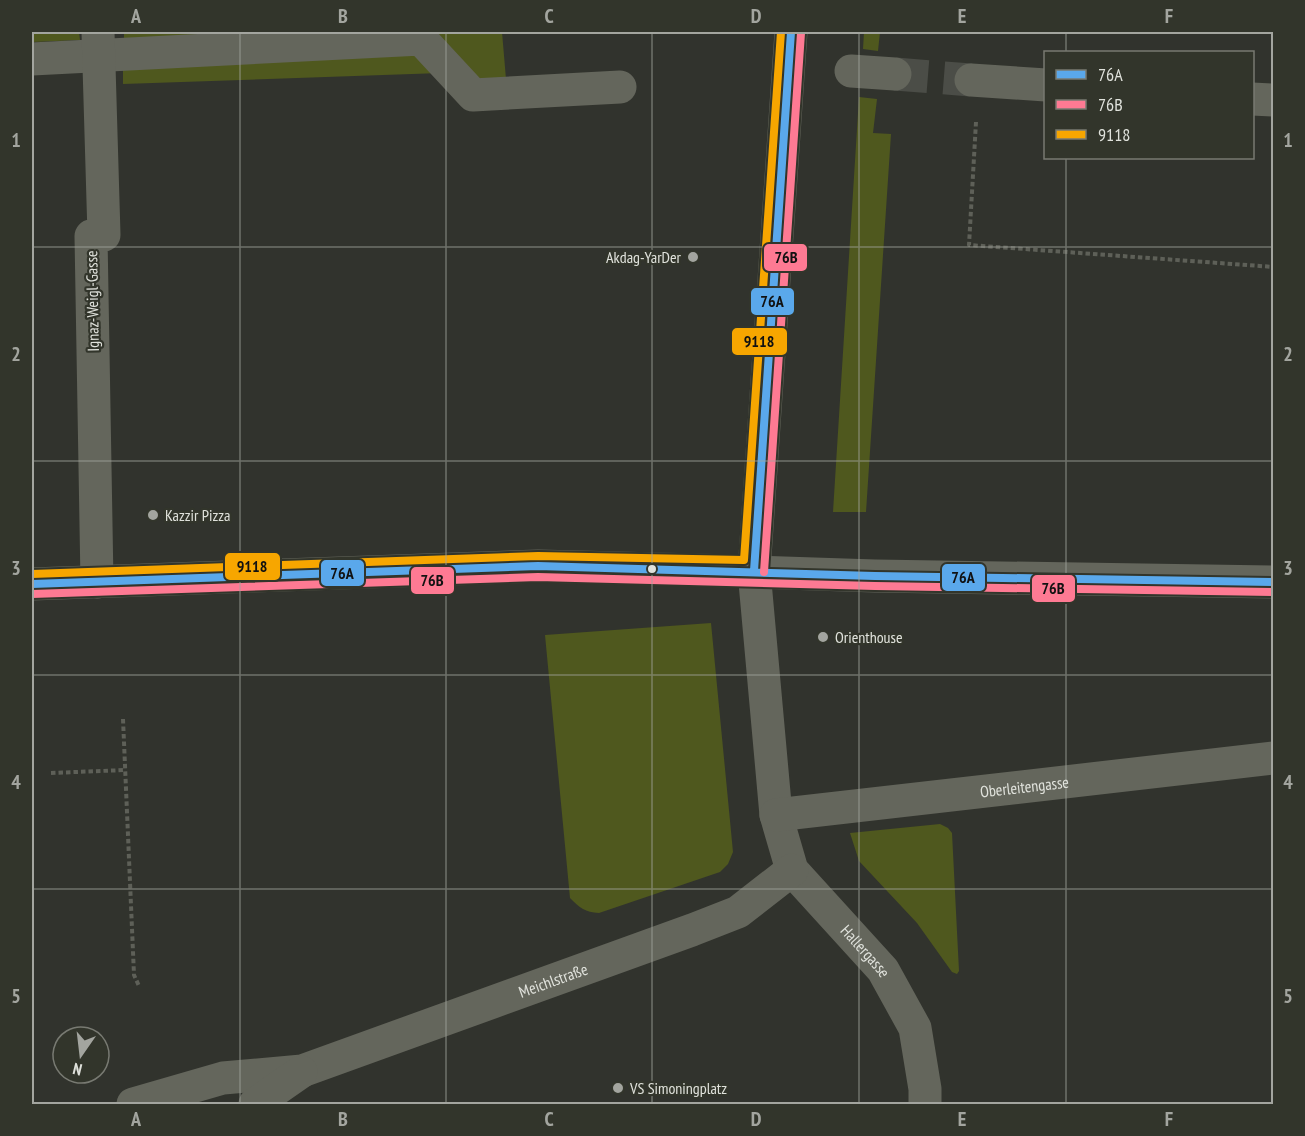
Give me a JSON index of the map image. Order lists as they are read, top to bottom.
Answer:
{
  "streets": {
    "street": [
      "Ignaz-Weigl-Gasse",
      "Oberleitengasse",
      "Hallergasse",
      "Meichlstraße"
    ]
  },
  "crossings": [
    ["Oberleitengasse", "Hallergasse"],
    ["Hallergasse", "Meichlstraße"]
  ],
  "places": [
    "Akdag-YarDer",
    "Kazzir Pizza",
    "Orienthouse",
    "VS Simoningplatz"
  ],
  "lines": ["transit line 76A", "transit line 9118", "transit line 76B"],
  "legend": ["76A", "76B", "9118"],
  "north": "bottom",
  "grid": {
    "columns": [
      "A",
      "B",
      "C",
      "D",
      "E",
      "F"
    ],
    "rows": [
      "1",
      "2",
      "3",
      "4",
      "5"
    ]
  }
}
